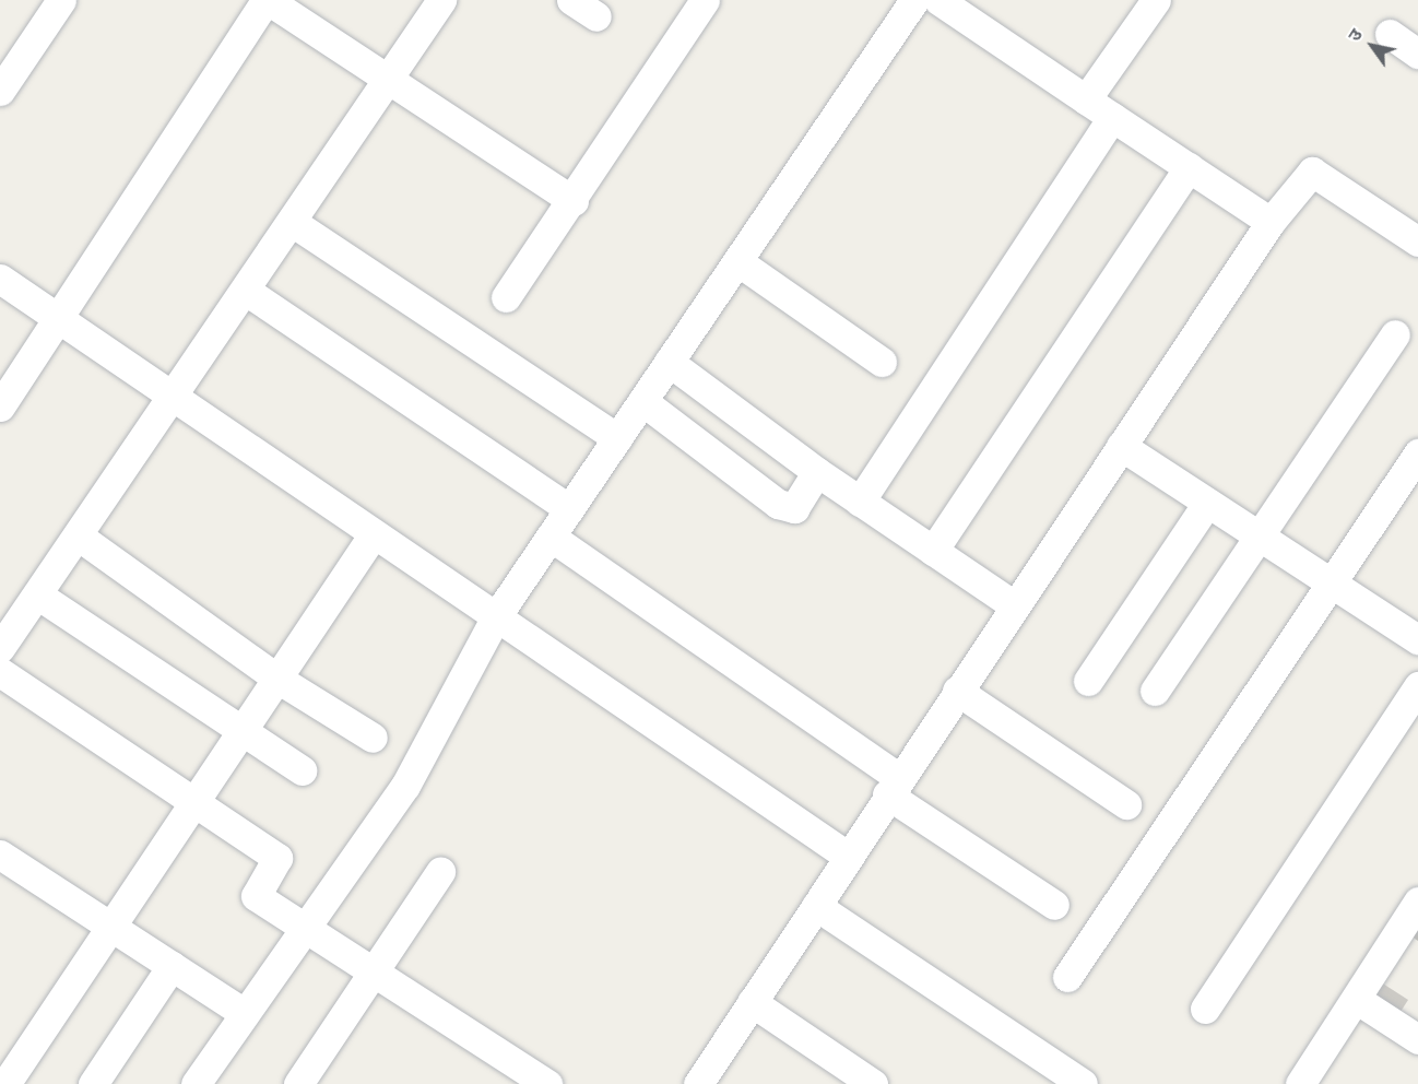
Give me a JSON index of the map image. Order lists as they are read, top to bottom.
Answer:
{
  "north": "top left"
}
